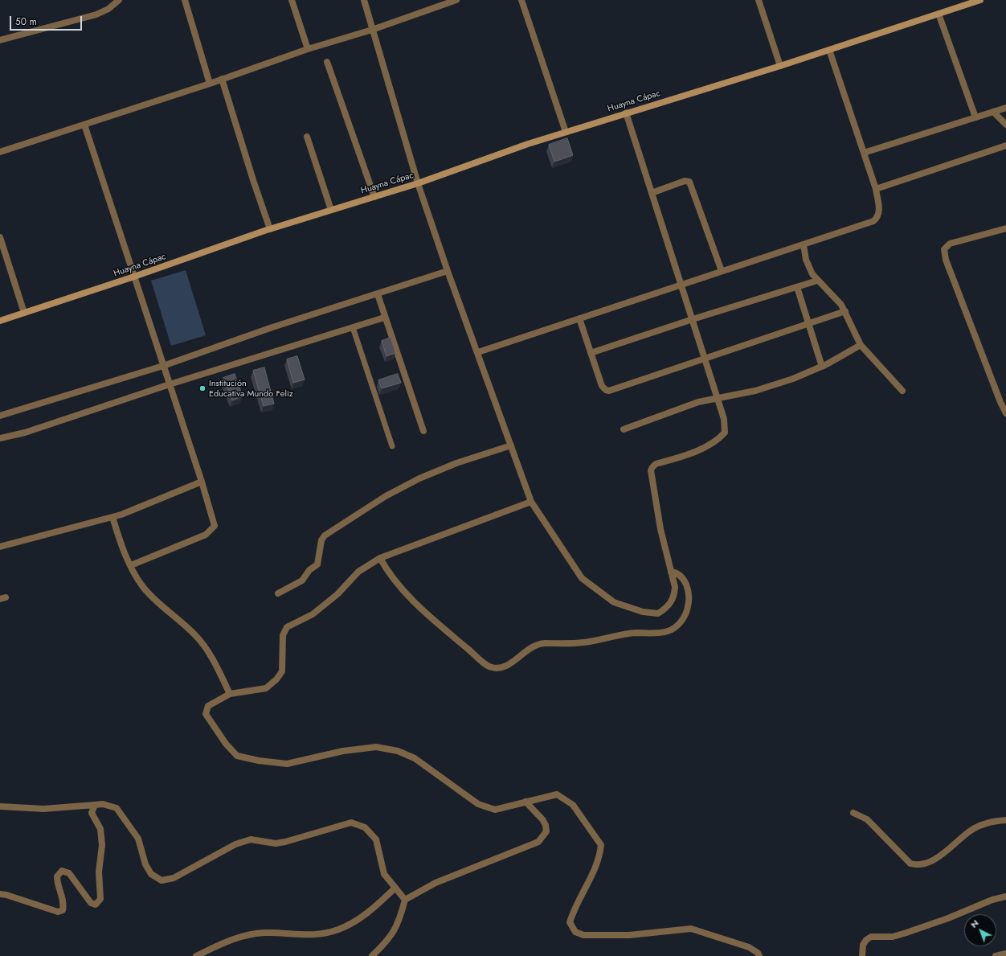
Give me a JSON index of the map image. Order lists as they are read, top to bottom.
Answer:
{
  "streets": {
    "street": ["Huayna Cápac"]
  },
  "places": ["Institución Educativa Mundo Feliz"],
  "scale_bar": "50 m",
  "north": "top left"
}
